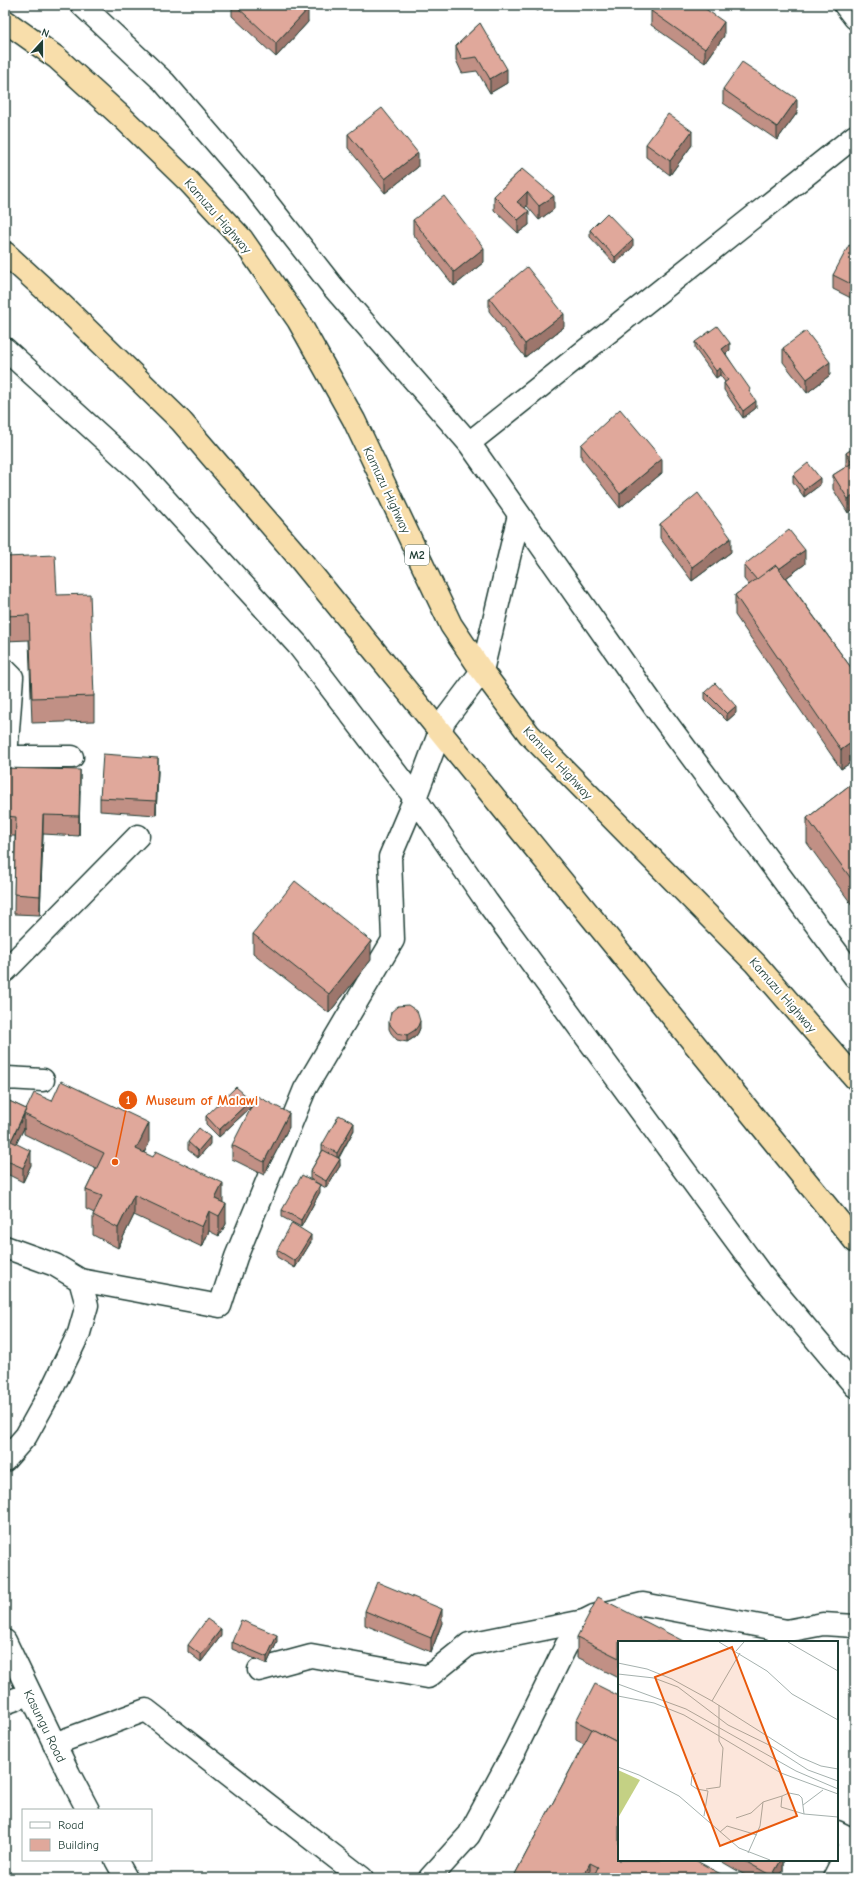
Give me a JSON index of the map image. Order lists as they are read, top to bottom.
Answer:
{
  "streets": {
    "highway": ["Kamuzu Highway", "M2"],
    "street": ["Kasungu Road"]
  },
  "places": ["Museum of Malawi"],
  "legend": ["Road", "Building"],
  "north": "top"
}
